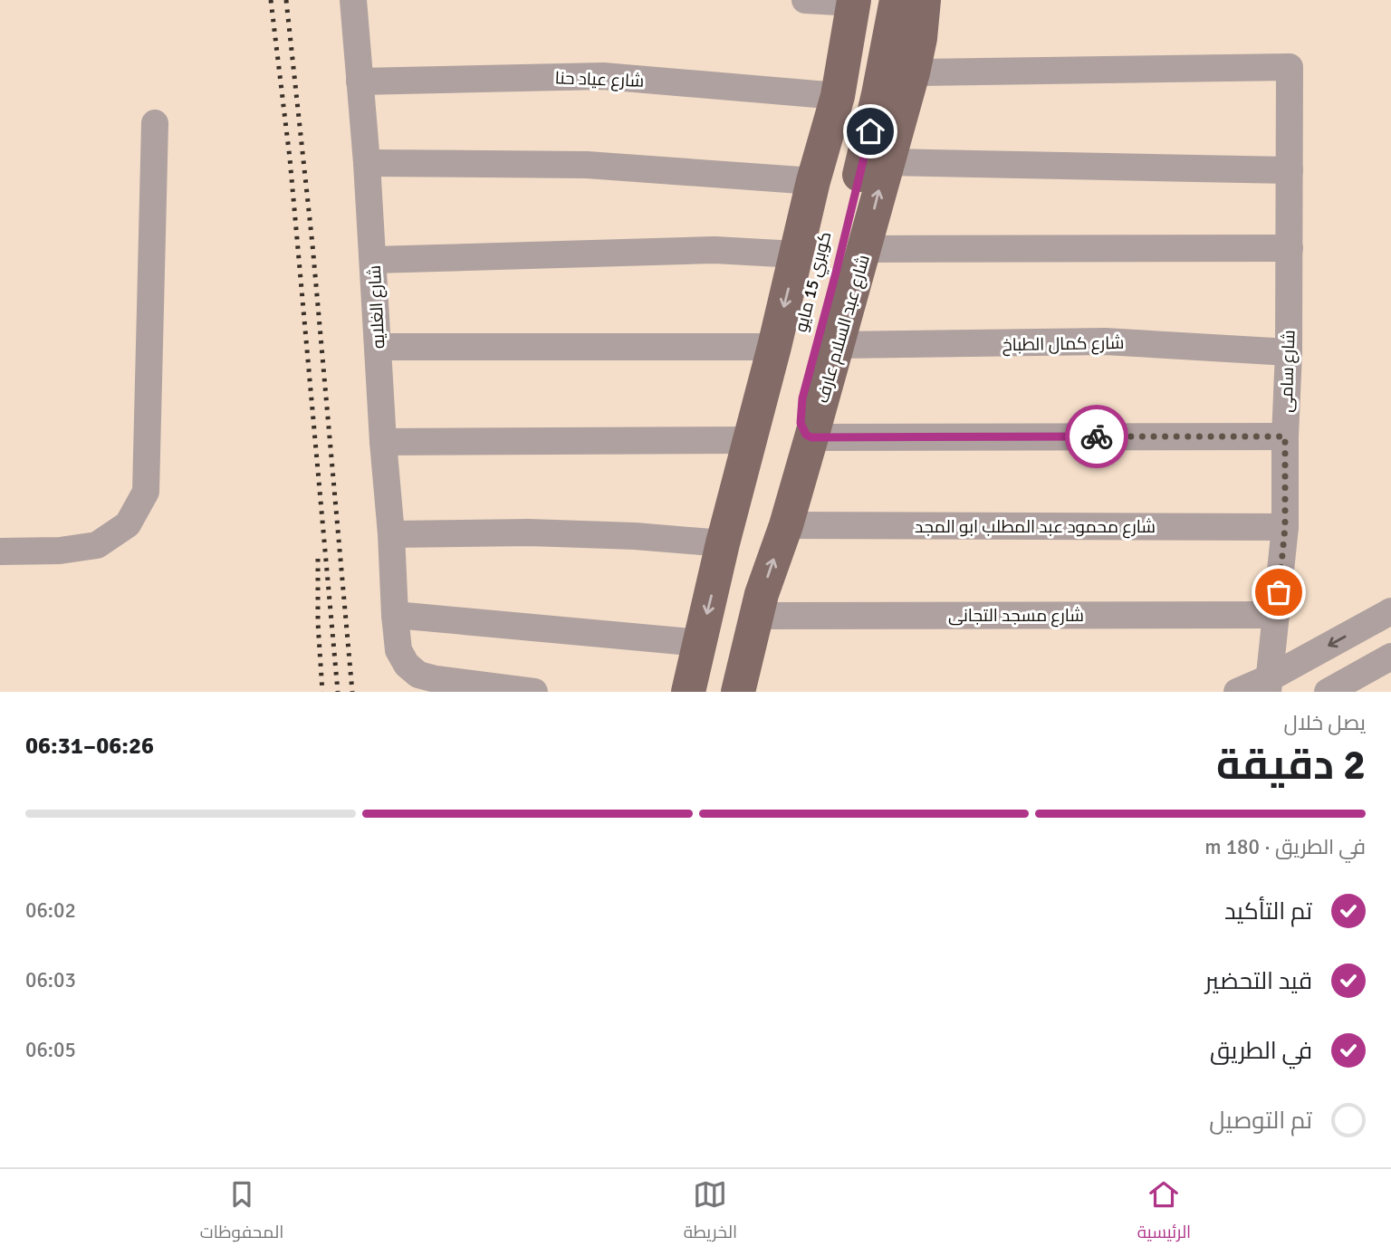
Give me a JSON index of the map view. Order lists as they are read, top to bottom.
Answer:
{
  "streets": {
    "main road": ["كوبري 15 مايو", "شارع عبد السلام عارف"],
    "street": [
      "شارع عياد حنا",
      "شارع الغلايه",
      "شارع كمال الطباخ",
      "شارع سامى",
      "شارع محمود عبد المطلب ابو المجد",
      "شارع مسجد التجانى"
    ]
  },
  "crossings": [
    ["شارع عياد حنا", "شارع الغلايه"],
    ["شارع عياد حنا", "شارع عبد السلام عارف"],
    ["كوبري 15 مايو", "شارع عبد السلام عارف"],
    ["كوبري 15 مايو", "شارع كمال الطباخ"],
    ["شارع الغلايه", "شارع كمال الطباخ"],
    ["شارع عبد السلام عارف", "شارع كمال الطباخ"],
    ["شارع عبد السلام عارف", "شارع سامى"],
    ["شارع عبد السلام عارف", "شارع محمود عبد المطلب ابو المجد"],
    ["شارع عبد السلام عارف", "شارع مسجد التجانى"],
    ["شارع كمال الطباخ", "شارع سامى"],
    ["شارع سامى", "شارع محمود عبد المطلب ابو المجد"],
    ["شارع سامى", "شارع مسجد التجانى"]
  ],
  "page": {
    "heading": ["2 دقيقة", "يصل خلال", "06:26–06:31"],
    "bar": "في الطريق · 180 m",
    "list": [
      ["تم التأكيد", "06:02"],
      ["قيد التحضير", "06:03"],
      ["في الطريق", "06:05"],
      "تم التوصيل"
    ],
    "tabs": ["الرئيسية", "الخريطة", "المحفوظات"]
  }
}
